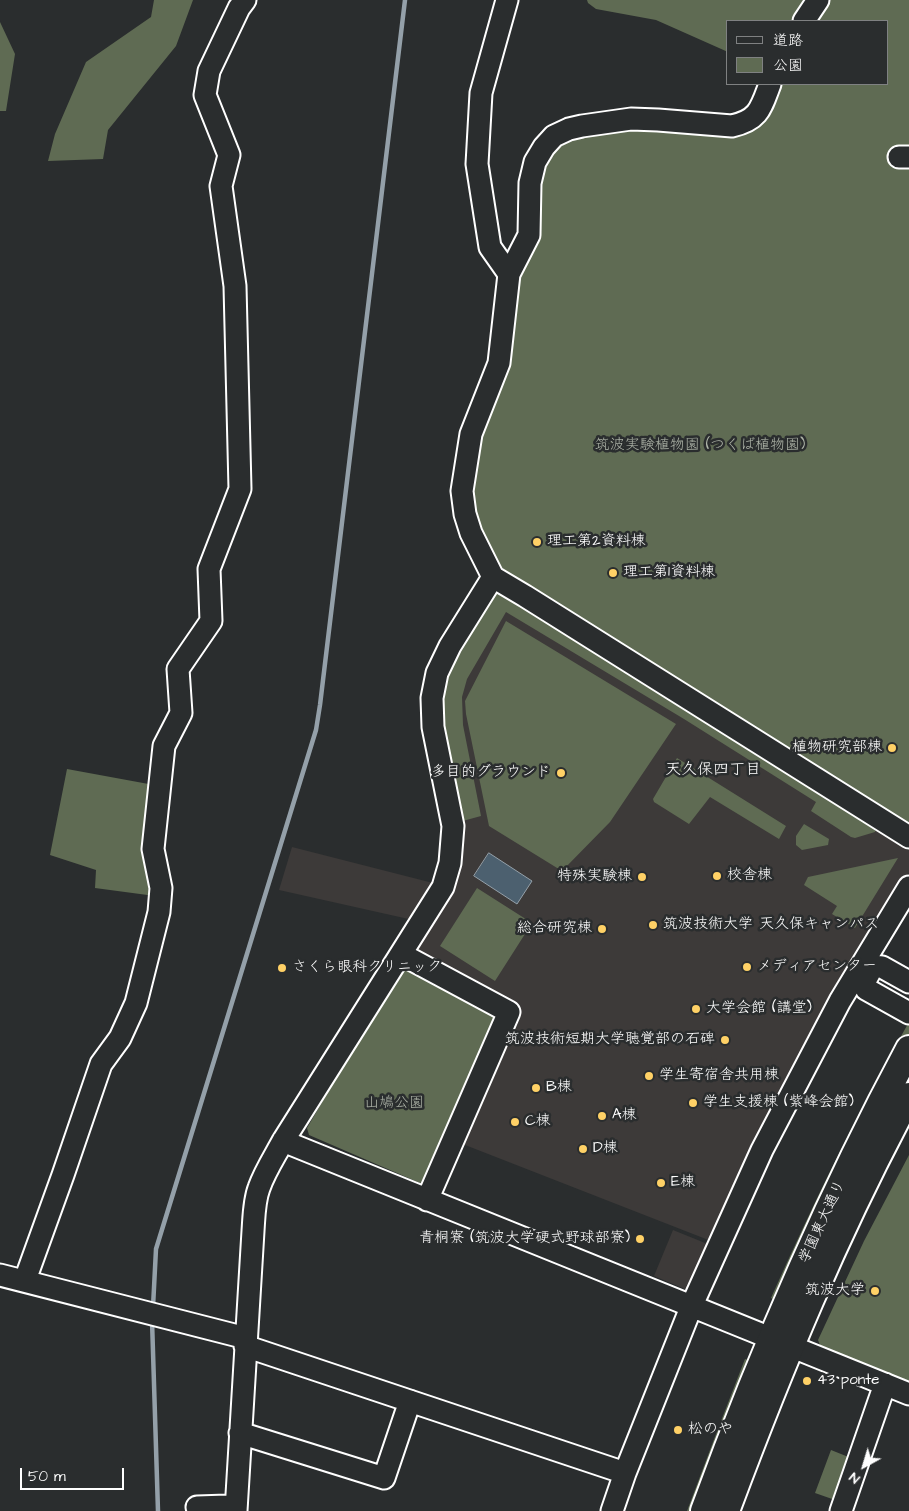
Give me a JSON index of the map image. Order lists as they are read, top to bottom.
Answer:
{
  "streets": {
    "main road": ["学園東大通り"]
  },
  "districts": ["天久保四丁目"],
  "parks": ["筑波実験植物園 (つくば植物園)", "山鳩公園"],
  "places": [
    "理工第2資料棟",
    "理工第1資料棟",
    "植物研究部棟",
    "多目的グラウンド",
    "校舎棟",
    "特殊実験棟",
    "筑波技術大学 天久保キャンパス",
    "総合研究棟",
    "メディアセンター",
    "さくら眼科クリニック",
    "大学会館 (講堂)",
    "筑波技術短期大学聴覚部の石碑",
    "学生寄宿舎共用棟",
    "B棟",
    "学生支援棟 (紫峰会館)",
    "A棟",
    "C棟",
    "D棟",
    "E棟",
    "青桐寮 (筑波大学硬式野球部寮)",
    "筑波大学",
    "43 ponte",
    "松のや"
  ],
  "legend": ["道路", "公園"],
  "scale_bar": "50 m",
  "north": "bottom left"
}
